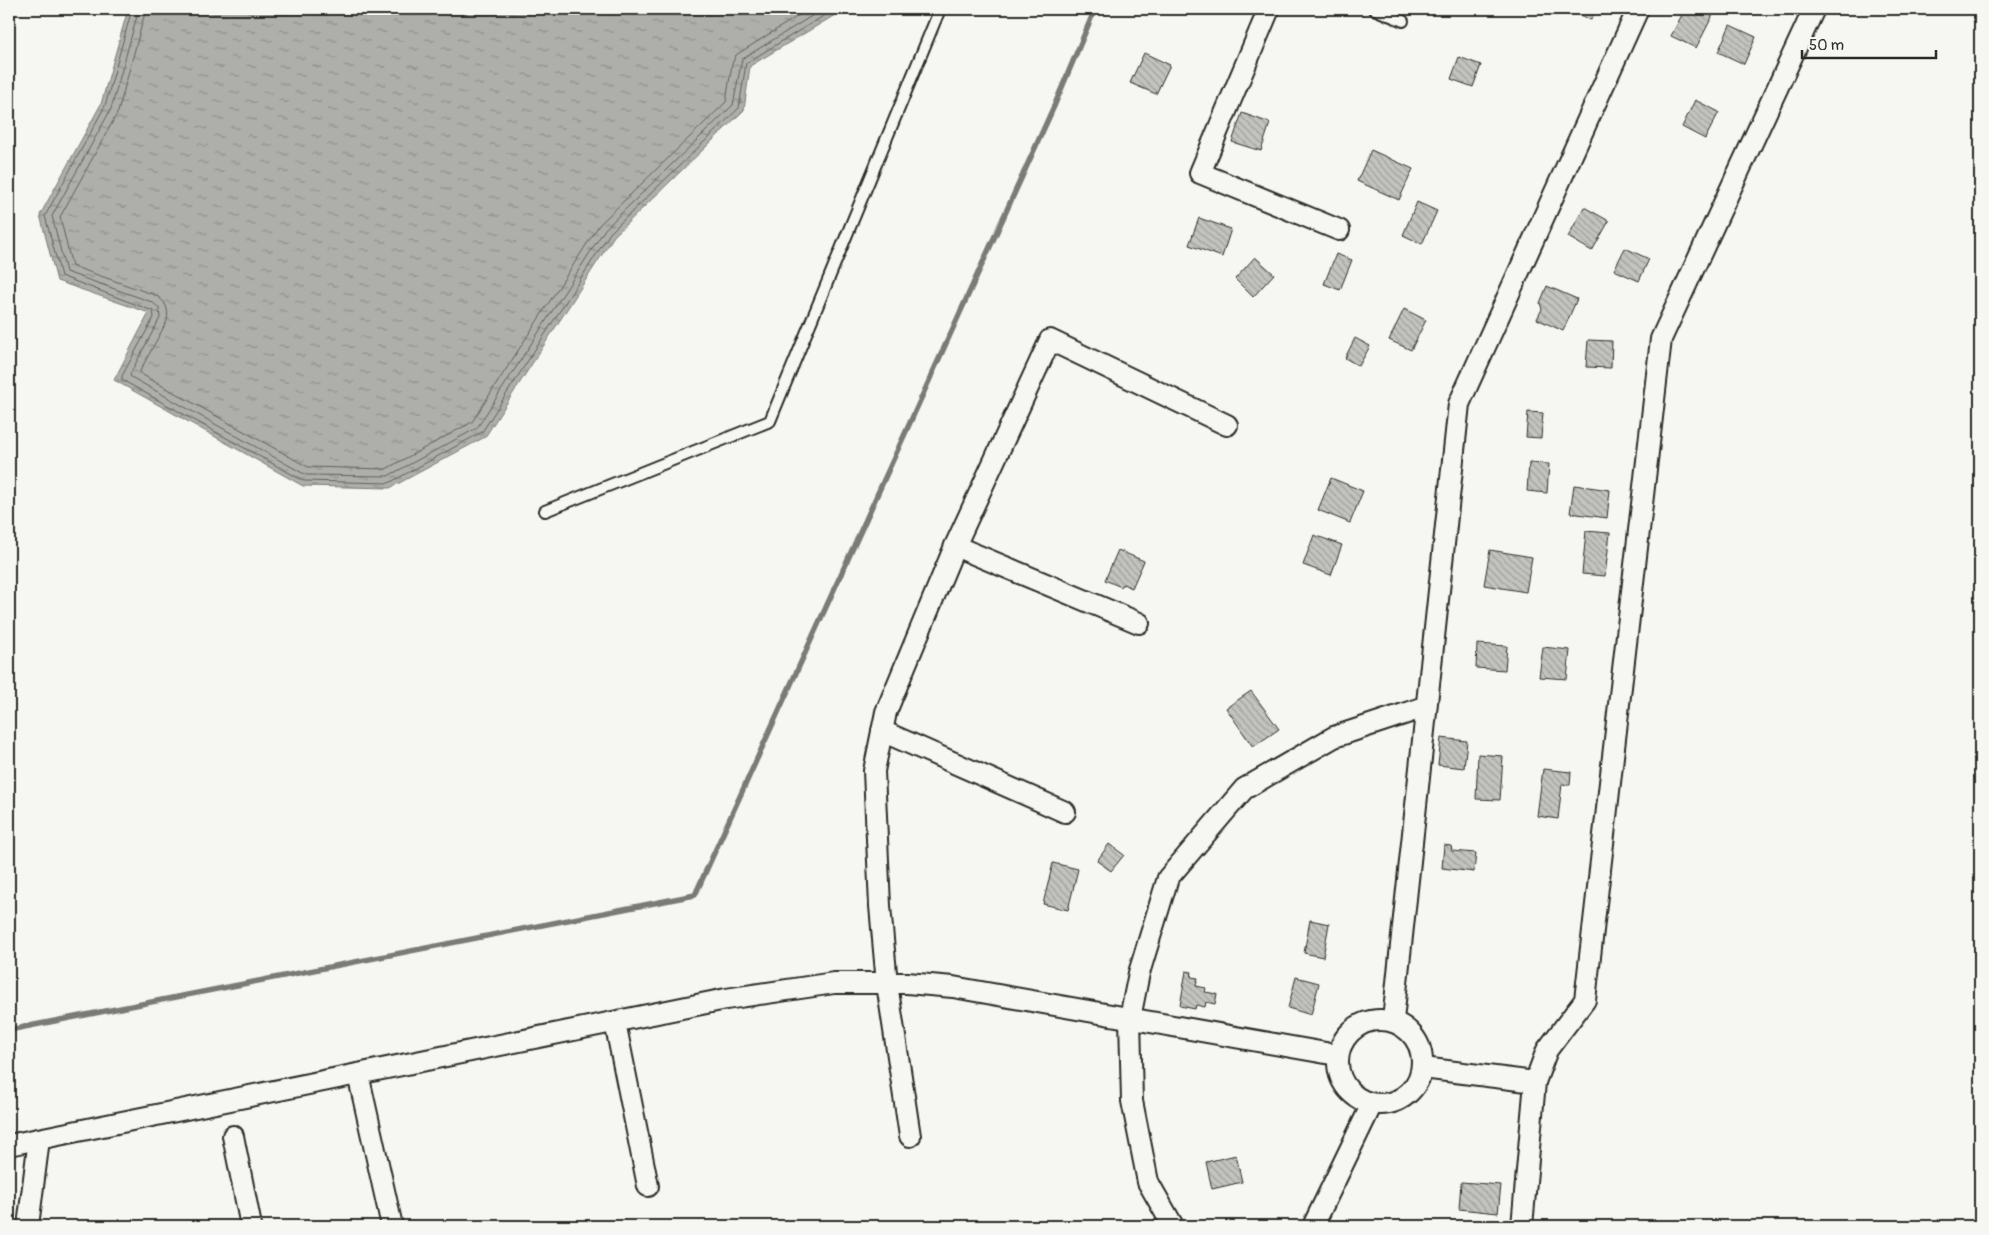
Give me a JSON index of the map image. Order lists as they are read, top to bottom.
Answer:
{
  "scale_bar": "50 m"
}
